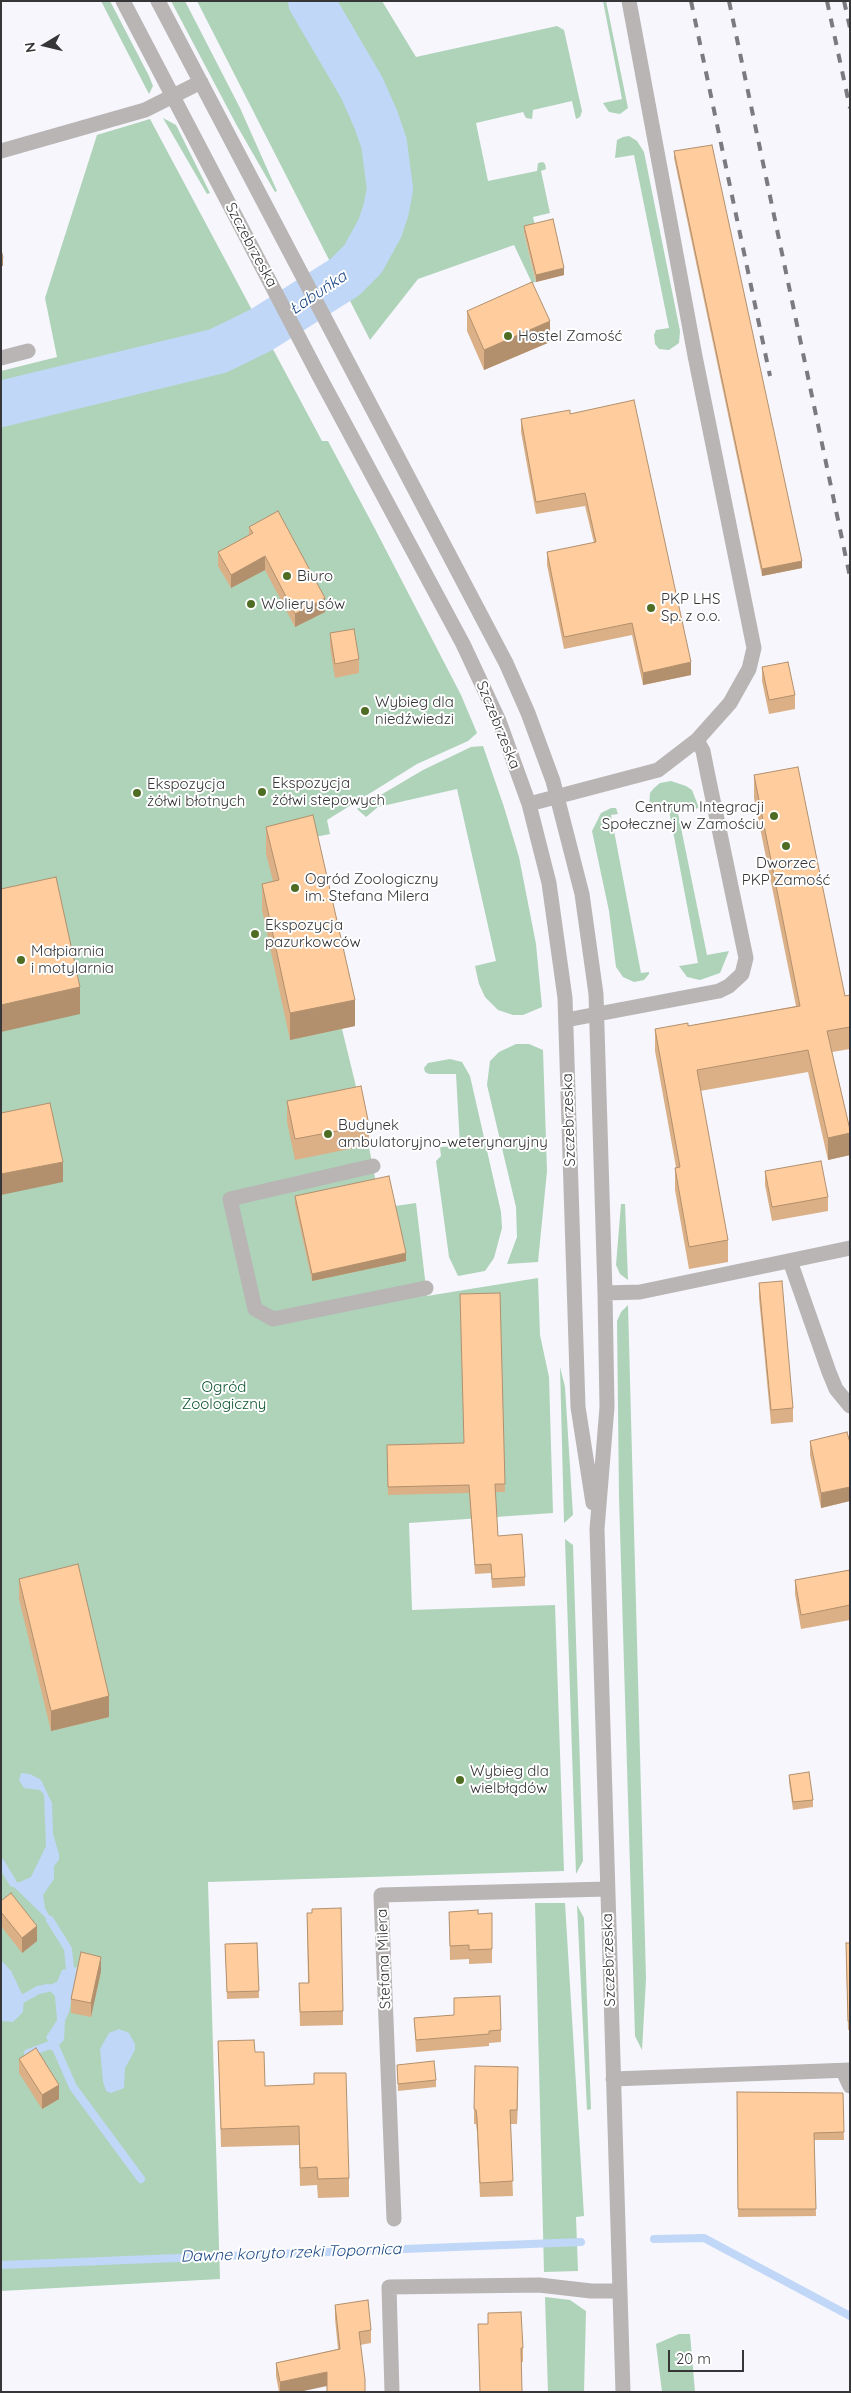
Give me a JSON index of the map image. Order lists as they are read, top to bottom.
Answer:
{
  "streets": {
    "street": ["Szczebrzeska", "Stefana Milera"]
  },
  "crossings": [
    ["Szczebrzeska", "Stefana Milera"]
  ],
  "water": ["Łabuńka", "Dawne koryto rzeki Topornica"],
  "parks": ["Ogród Zoologiczny"],
  "places": [
    "Hostel Zamość",
    "Biuro",
    "Woliery sów",
    "PKP LHS Sp. z o.o.",
    "Wybieg dla niedźwiedzi",
    "Ekspozycja żółwi stepowych",
    "Ekspozycja żółwi błotnych",
    "Centrum Integracji Społecznej w Zamościu",
    "Dworzec PKP Zamość",
    "Ogród Zoologiczny im. Stefana Milera",
    "Ekspozycja pazurkowców",
    "Małpiarnia i motylarnia",
    "Budynek ambulatoryjno-weterynaryjny",
    "Wybieg dla wielbłądów"
  ],
  "scale_bar": "20 m",
  "north": "left"
}
